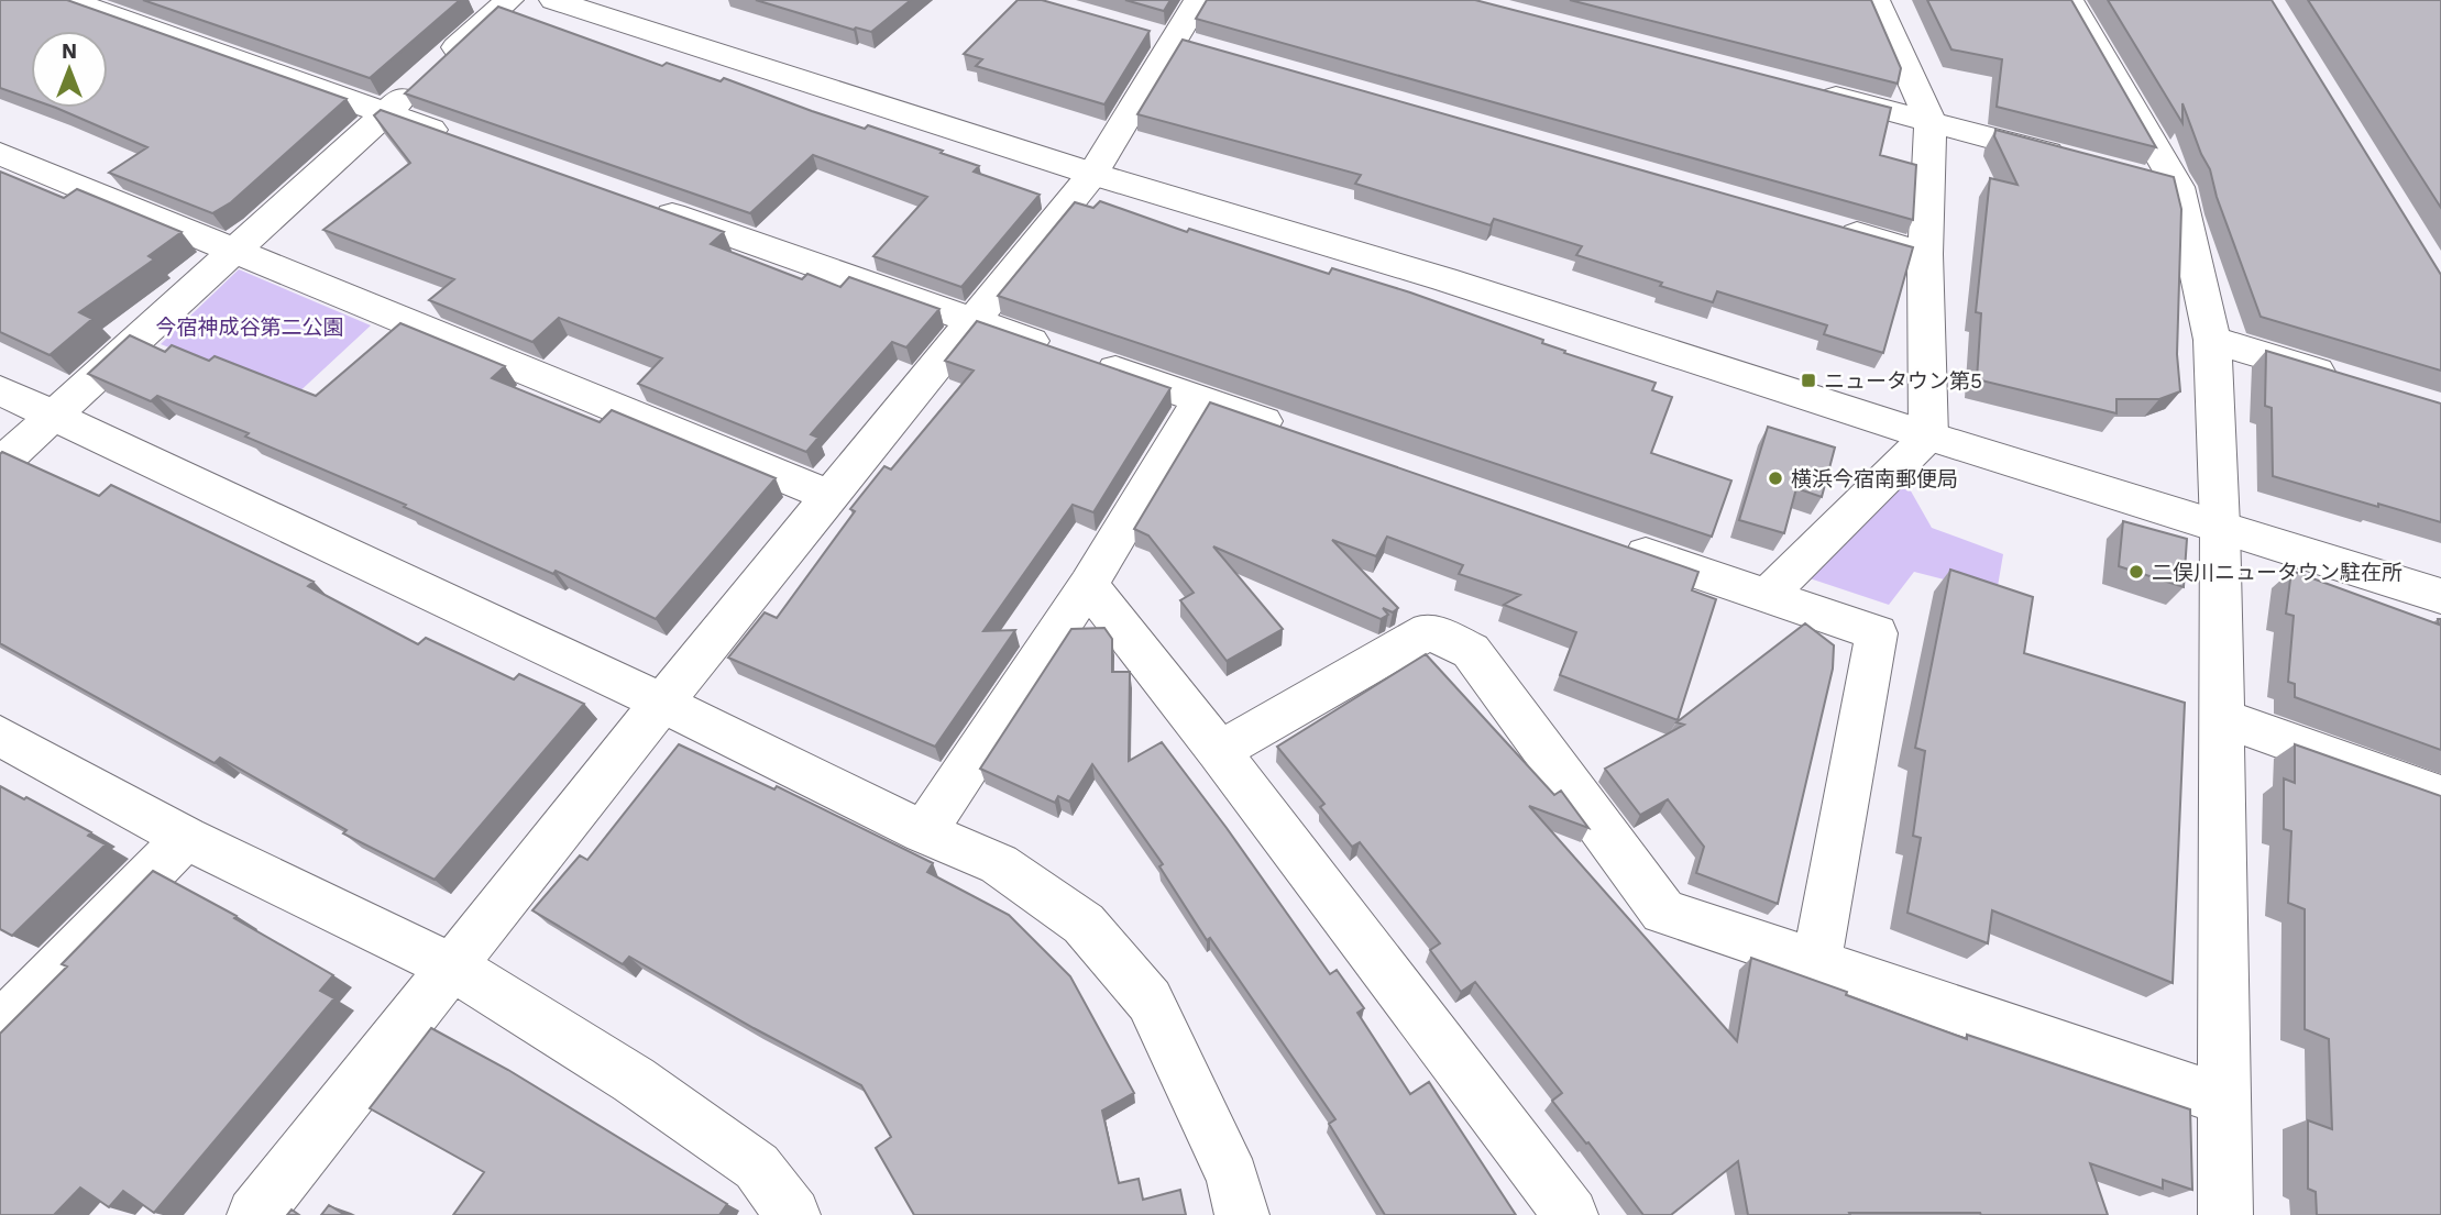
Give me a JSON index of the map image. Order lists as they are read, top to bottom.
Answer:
{
  "parks": ["今宿神成谷第二公園"],
  "places": {
    "transit": ["ニュータウン第5"],
    "other": ["横浜今宿南郵便局", "二俣川ニュータウン駐在所"]
  },
  "north": "top"
}
